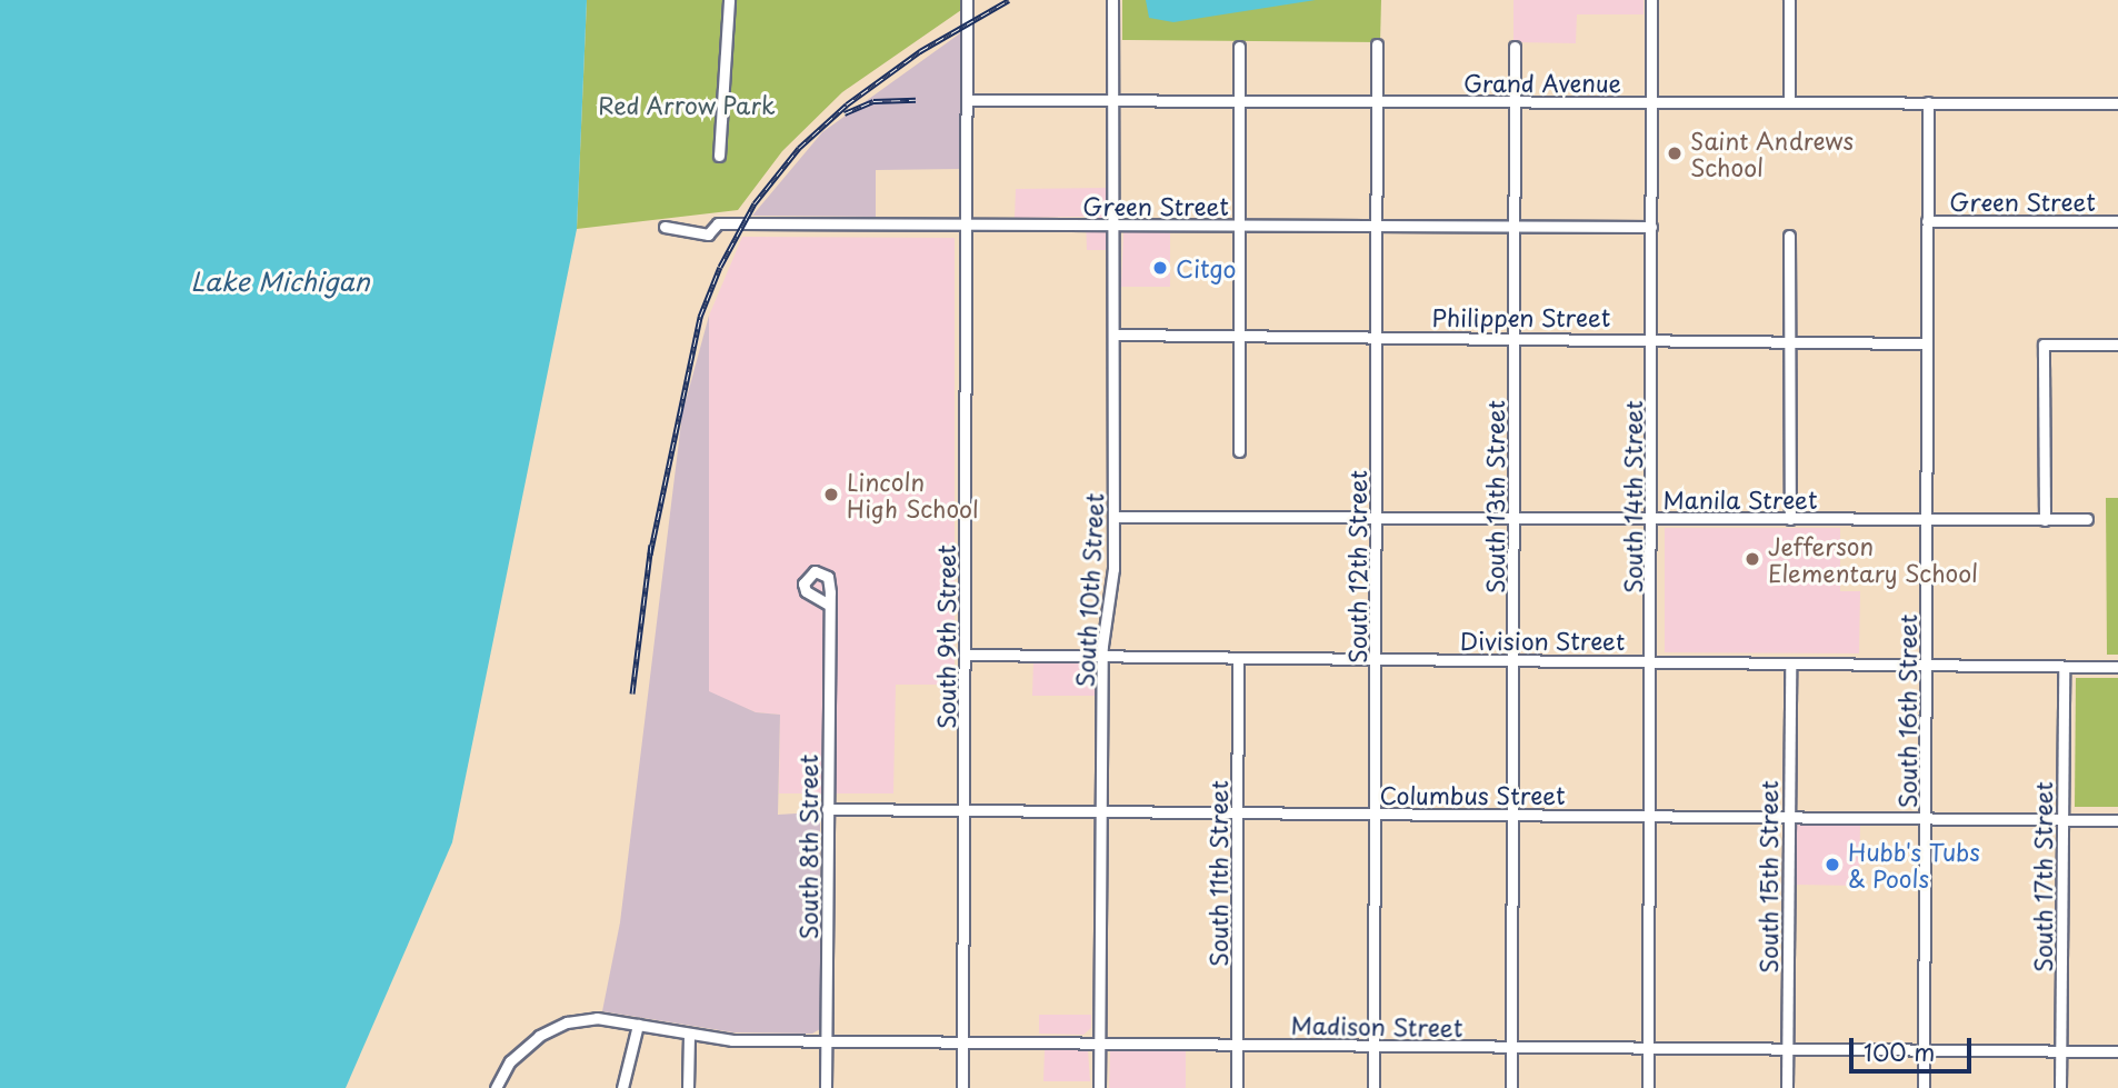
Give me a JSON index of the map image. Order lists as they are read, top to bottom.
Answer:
{
  "streets": {
    "street": [
      "Grand Avenue",
      "Green Street",
      "Philippen Street",
      "South 13th Street",
      "South 14th Street",
      "Manila Street",
      "South 12th Street",
      "South 10th Street",
      "South 9th Street",
      "Division Street",
      "South 16th Street",
      "Columbus Street",
      "South 8th Street",
      "South 11th Street",
      "South 15th Street",
      "South 17th Street",
      "Madison Street"
    ]
  },
  "crossings": [
    ["Grand Avenue", "South 13th Street"],
    ["Grand Avenue", "South 14th Street"],
    ["Grand Avenue", "South 12th Street"],
    ["Grand Avenue", "South 10th Street"],
    ["Grand Avenue", "South 9th Street"],
    ["Grand Avenue", "South 16th Street"],
    ["Green Street", "South 13th Street"],
    ["Green Street", "South 14th Street"],
    ["Green Street", "South 12th Street"],
    ["Green Street", "South 10th Street"],
    ["Green Street", "South 9th Street"],
    ["Green Street", "South 16th Street"],
    ["Philippen Street", "South 13th Street"],
    ["Philippen Street", "South 14th Street"],
    ["Philippen Street", "South 12th Street"],
    ["Philippen Street", "South 10th Street"],
    ["Philippen Street", "South 16th Street"],
    ["South 13th Street", "Manila Street"],
    ["South 13th Street", "Division Street"],
    ["South 13th Street", "Columbus Street"],
    ["South 13th Street", "Madison Street"],
    ["South 14th Street", "Manila Street"],
    ["South 14th Street", "Division Street"],
    ["South 14th Street", "Columbus Street"],
    ["South 14th Street", "Madison Street"],
    ["Manila Street", "South 12th Street"],
    ["Manila Street", "South 10th Street"],
    ["Manila Street", "South 16th Street"],
    ["South 12th Street", "Division Street"],
    ["South 12th Street", "Columbus Street"],
    ["South 12th Street", "Madison Street"],
    ["South 10th Street", "Division Street"],
    ["South 10th Street", "Columbus Street"],
    ["South 10th Street", "Madison Street"],
    ["South 9th Street", "Division Street"],
    ["South 9th Street", "Columbus Street"],
    ["South 9th Street", "Madison Street"],
    ["Division Street", "South 16th Street"],
    ["Division Street", "South 11th Street"],
    ["Division Street", "South 15th Street"],
    ["Division Street", "South 17th Street"],
    ["South 16th Street", "Columbus Street"],
    ["South 16th Street", "Madison Street"],
    ["Columbus Street", "South 8th Street"],
    ["Columbus Street", "South 11th Street"],
    ["Columbus Street", "South 15th Street"],
    ["Columbus Street", "South 17th Street"],
    ["South 8th Street", "Madison Street"],
    ["South 11th Street", "Madison Street"],
    ["South 15th Street", "Madison Street"],
    ["South 17th Street", "Madison Street"]
  ],
  "water": ["Lake Michigan"],
  "parks": ["Red Arrow Park"],
  "places": [
    "Saint Andrews School",
    "Citgo",
    "Lincoln High School",
    "Jefferson Elementary School",
    "Hubb's Tubs & Pools"
  ],
  "scale_bar": "100 m"
}
